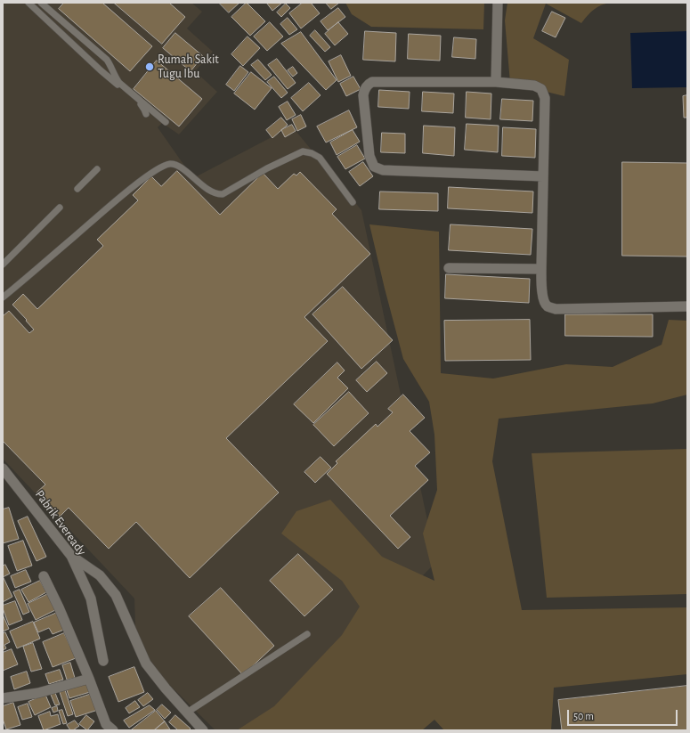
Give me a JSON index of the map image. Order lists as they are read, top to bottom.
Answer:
{
  "streets": {
    "street": ["Pabrik Eveready"]
  },
  "places": ["Rumah Sakit Tugu Ibu"],
  "scale_bar": "50 m"
}
